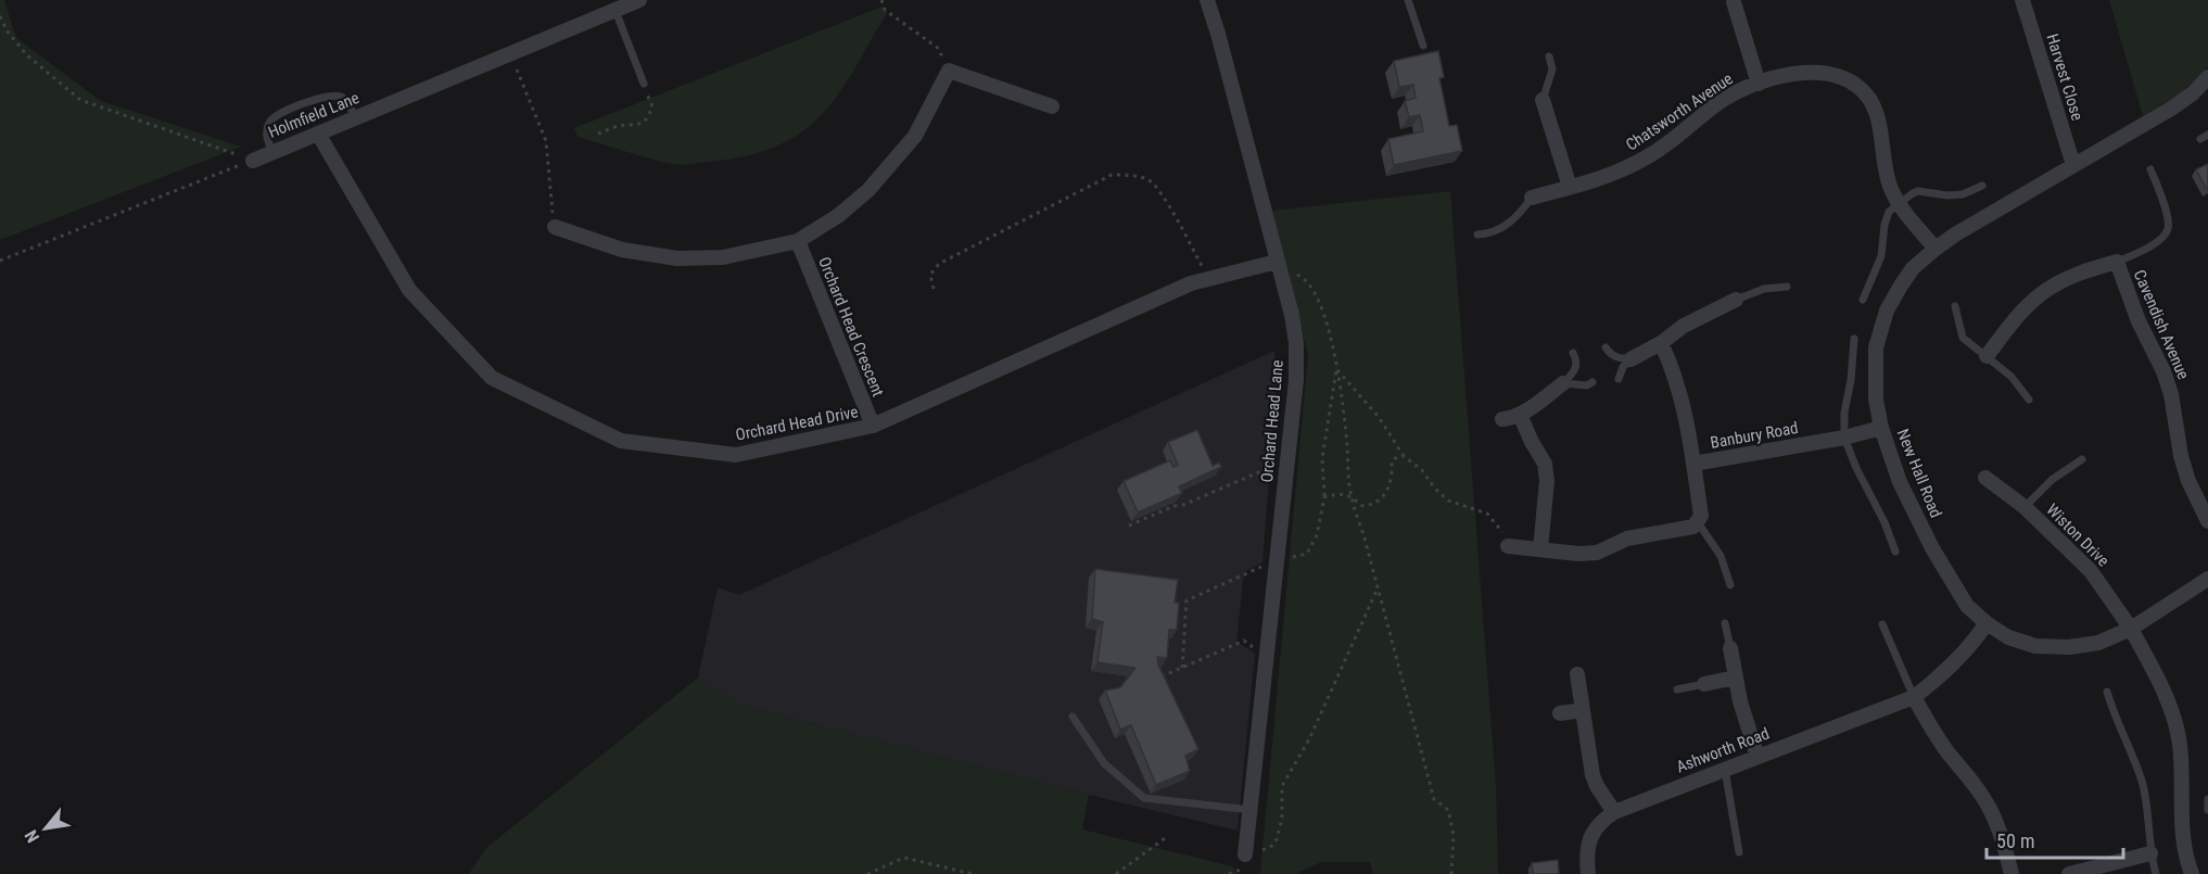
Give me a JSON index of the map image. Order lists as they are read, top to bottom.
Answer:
{
  "streets": {
    "street": [
      "Harvest Close",
      "Chatsworth Avenue",
      "Holmfield Lane",
      "Cavendish Avenue",
      "Orchard Head Crescent",
      "Orchard Head Lane",
      "Orchard Head Drive",
      "Banbury Road",
      "New Hall Road",
      "Wiston Drive",
      "Ashworth Road"
    ]
  },
  "crossings": [
    ["Harvest Close", "New Hall Road"],
    ["Chatsworth Avenue", "New Hall Road"],
    ["Holmfield Lane", "Orchard Head Drive"],
    ["Orchard Head Crescent", "Orchard Head Drive"],
    ["Orchard Head Lane", "Orchard Head Drive"],
    ["Banbury Road", "New Hall Road"],
    ["New Hall Road", "Wiston Drive"],
    ["New Hall Road", "Ashworth Road"]
  ],
  "scale_bar": "50 m",
  "north": "bottom left"
}
